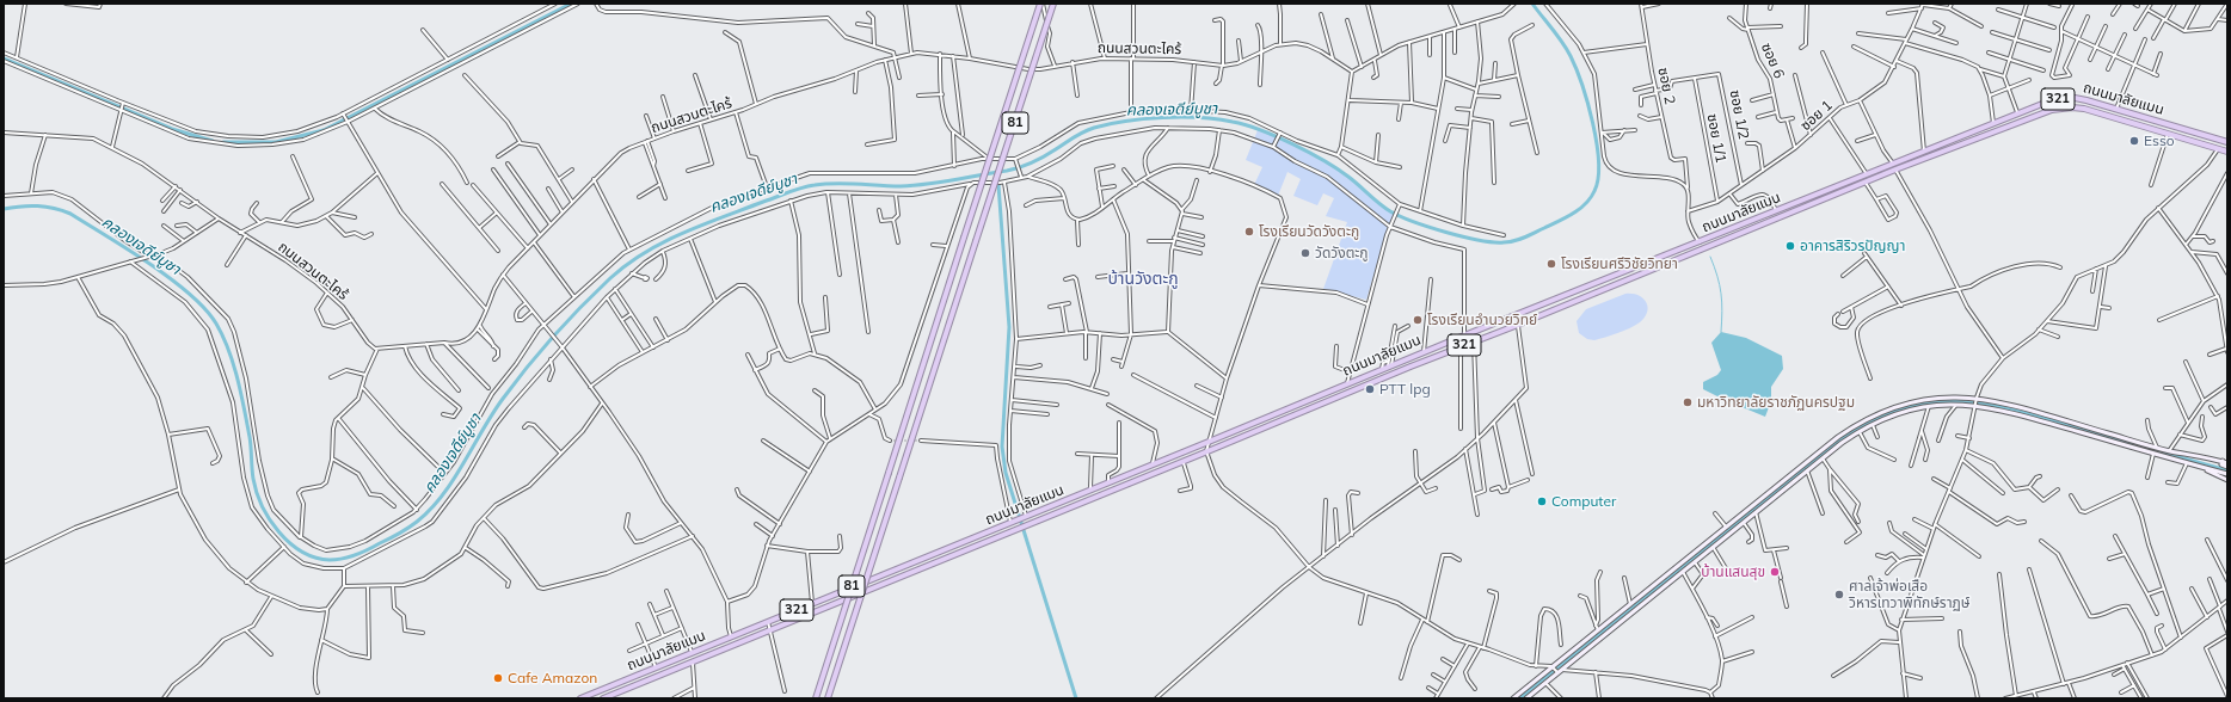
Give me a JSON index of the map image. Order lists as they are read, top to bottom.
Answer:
{
  "streets": {
    "highway": ["321", "ถนนมาลัยแมน", "81"],
    "street": [
      "ถนนสวนตะไคร้",
      "ซอย 6",
      "ซอย 2",
      "ซอย 1/2",
      "ซอย 1",
      "ซอย 1/1"
    ]
  },
  "crossings": [
    ["ซอย 1/2", "ซอย 1"],
    ["ซอย 1/2", "ซอย 1/1"],
    ["ซอย 1", "ซอย 1/1"]
  ],
  "districts": ["บ้านวังตะกู"],
  "water": ["คลองเจดีย์บูชา"],
  "places": [
    "Esso",
    "โรงเรียนวัดวังตะกู",
    "อาคารสิริวรปัญญา",
    "วัดวังตะกู",
    "โรงเรียนศรีวิชัยวิทยา",
    "โรงเรียนอำนวยวิทย์",
    "PTT lpg",
    "มหาวิทยาลัยราชภัฏนครปฐม",
    "Computer",
    "บ้านแสนสุข",
    "ศาลเจ้าพ่อเสือ วิหารเทวาพิทักษ์ราฏษ์",
    "Cafe Amazon"
  ]
}
